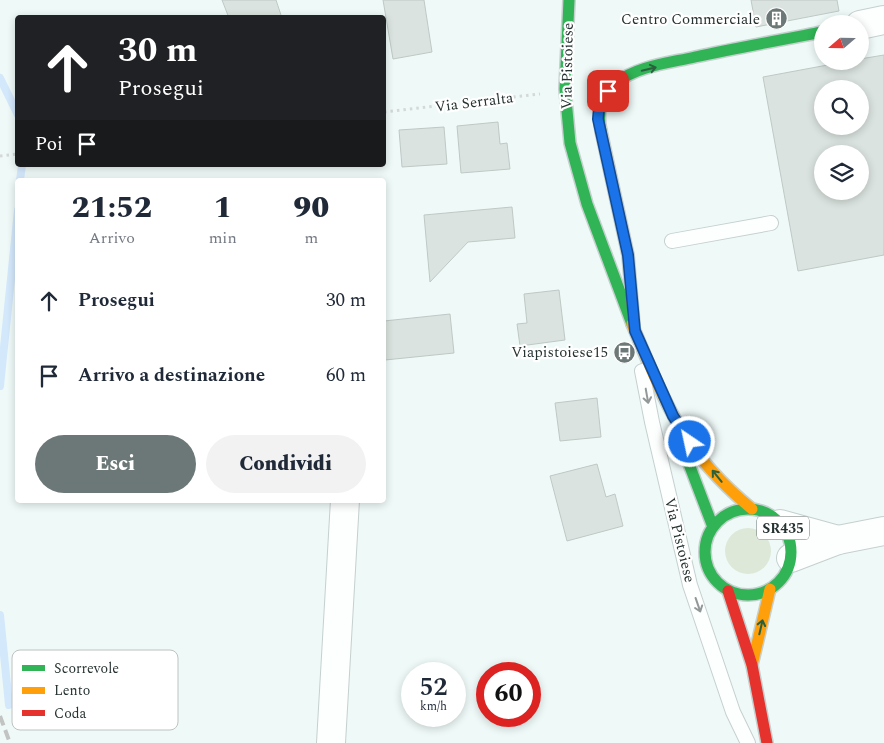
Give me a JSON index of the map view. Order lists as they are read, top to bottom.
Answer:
{
  "streets": {
    "main road": ["Via Pistoiese", "SR435"],
    "path": ["Via Serralta"]
  },
  "crossings": [
    ["Via Pistoiese", "Via Serralta"],
    ["Via Pistoiese", "SR435"]
  ],
  "places": {
    "building": ["Centro Commerciale"],
    "bus stop": ["Viapistoiese15"]
  },
  "legend": ["Scorrevole", "Lento", "Coda"],
  "north": "left",
  "page": {
    "turn": ["30 m", "Prosegui"],
    "then": "Poi",
    "eta": [
      "21:52",
      "Arrivo",
      "1",
      "min",
      "90",
      "m"
    ],
    "list": [
      {
        "name": "Prosegui",
        "value": "30 m"
      },
      {
        "name": "Arrivo a destinazione",
        "value": "60 m"
      }
    ],
    "buttons": ["Esci", "Condividi"],
    "speed": "52 km/h",
    "limit": "60"
  }
}
